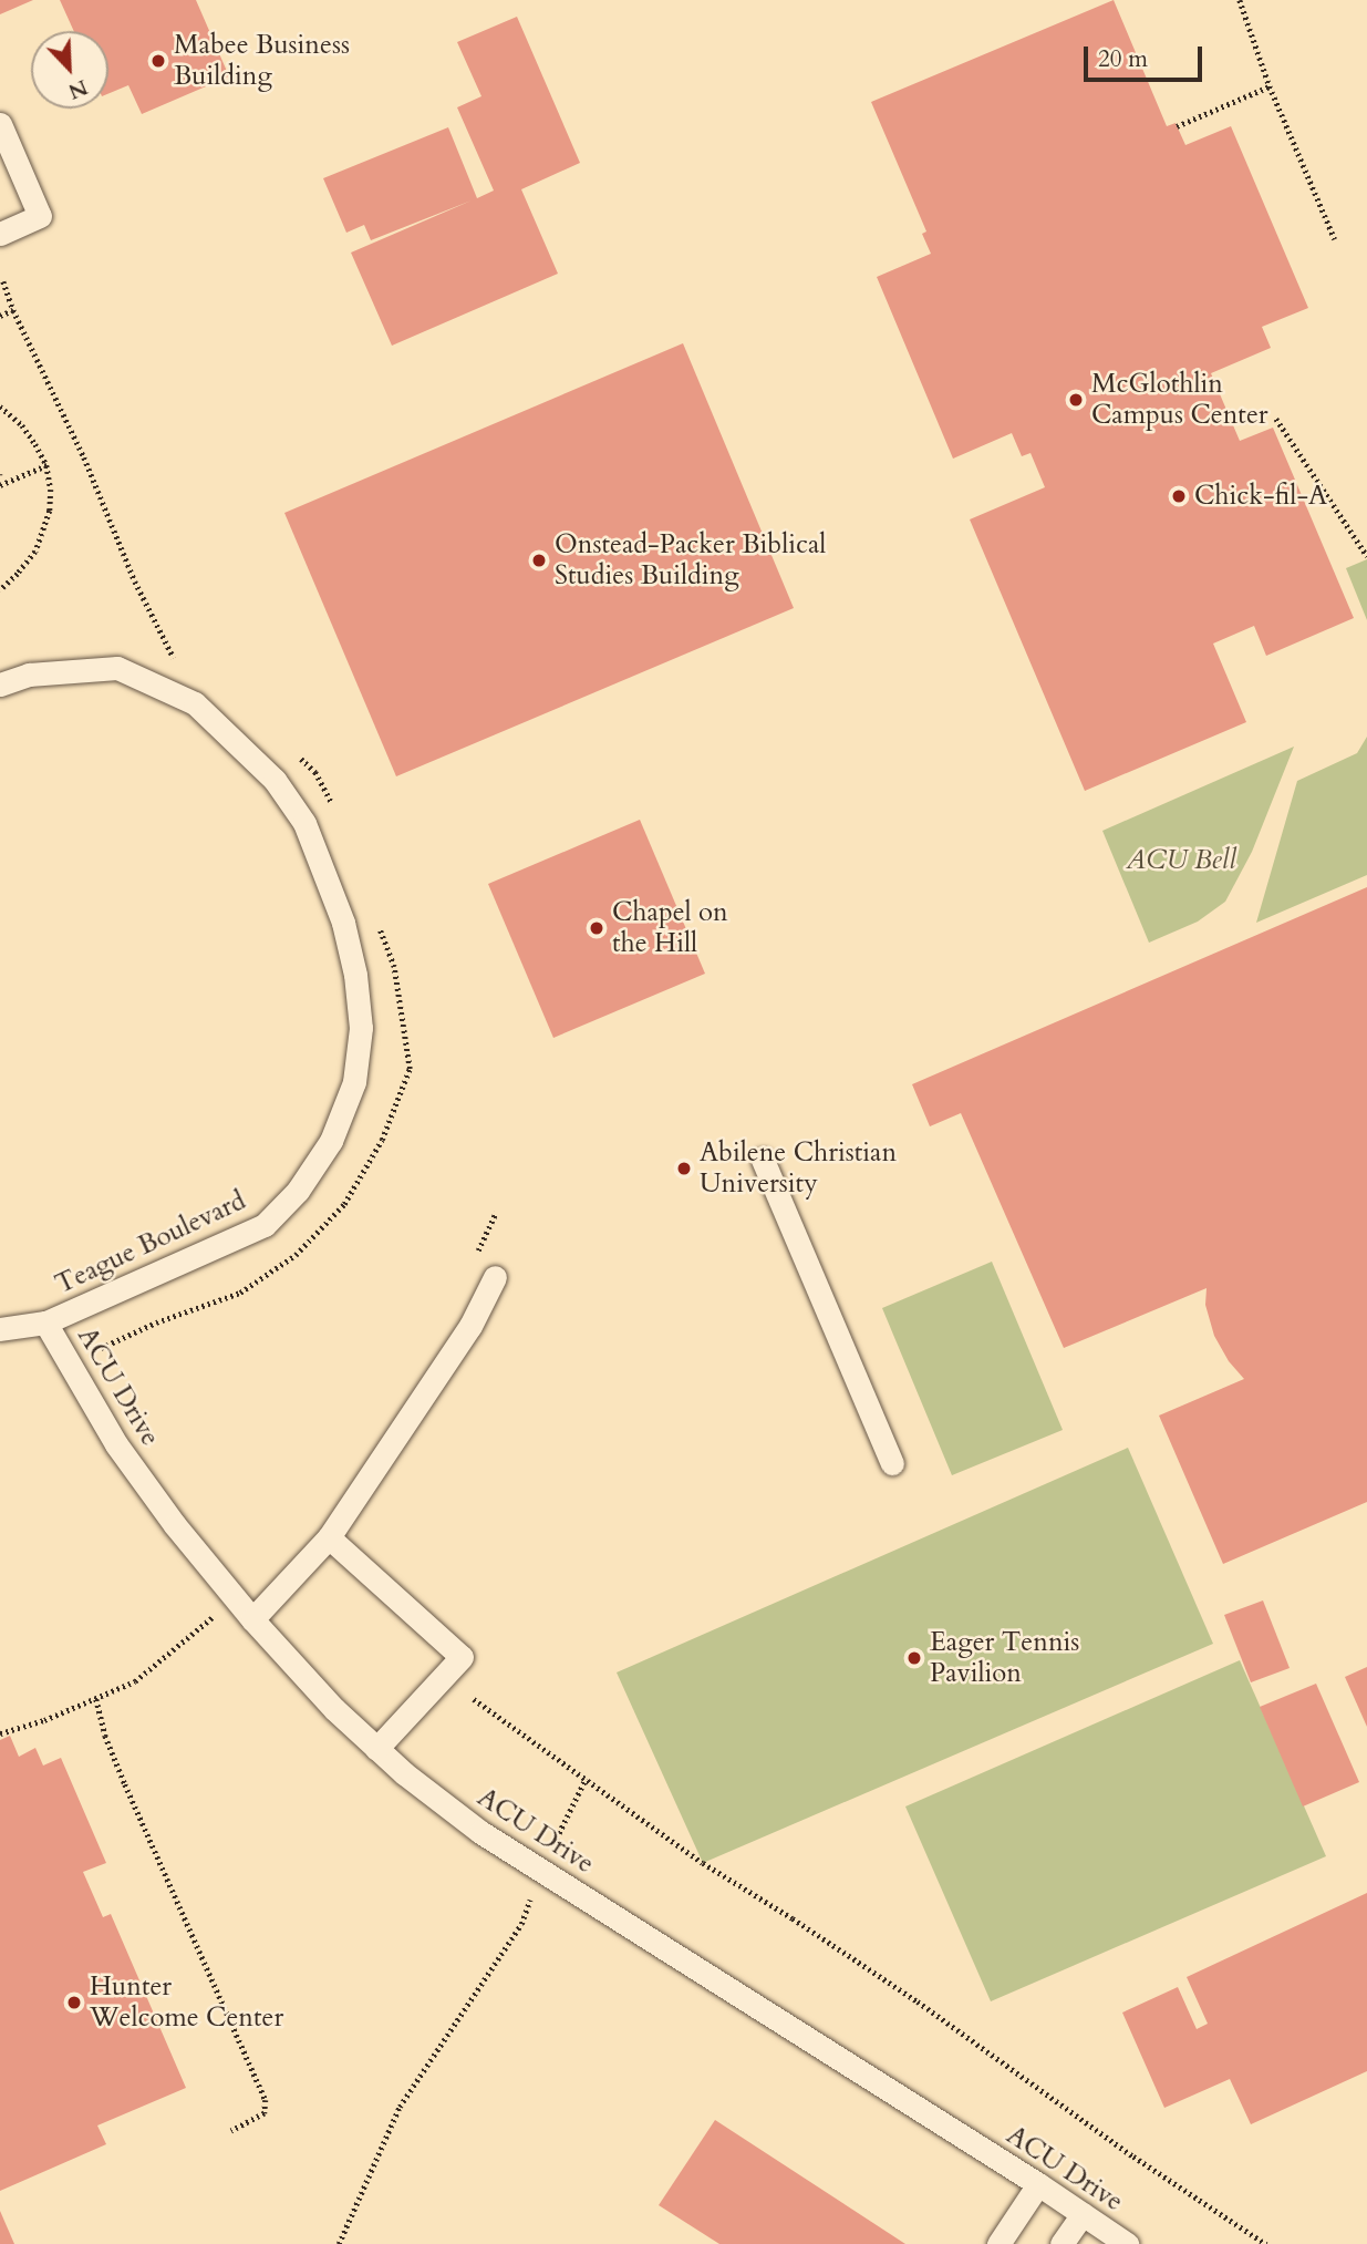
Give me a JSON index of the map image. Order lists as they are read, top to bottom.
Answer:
{
  "streets": {
    "lane": ["Teague Boulevard", "ACU Drive"]
  },
  "crossings": [
    ["Teague Boulevard", "ACU Drive"]
  ],
  "parks": ["ACU Bell"],
  "places": [
    "Mabee Business Building",
    "McGlothlin Campus Center",
    "Chick-fil-A",
    "Onstead-Packer Biblical Studies Building",
    "Chapel on the Hill",
    "Abilene Christian University",
    "Eager Tennis Pavilion",
    "Hunter Welcome Center"
  ],
  "scale_bar": "20 m",
  "north": "bottom right"
}
